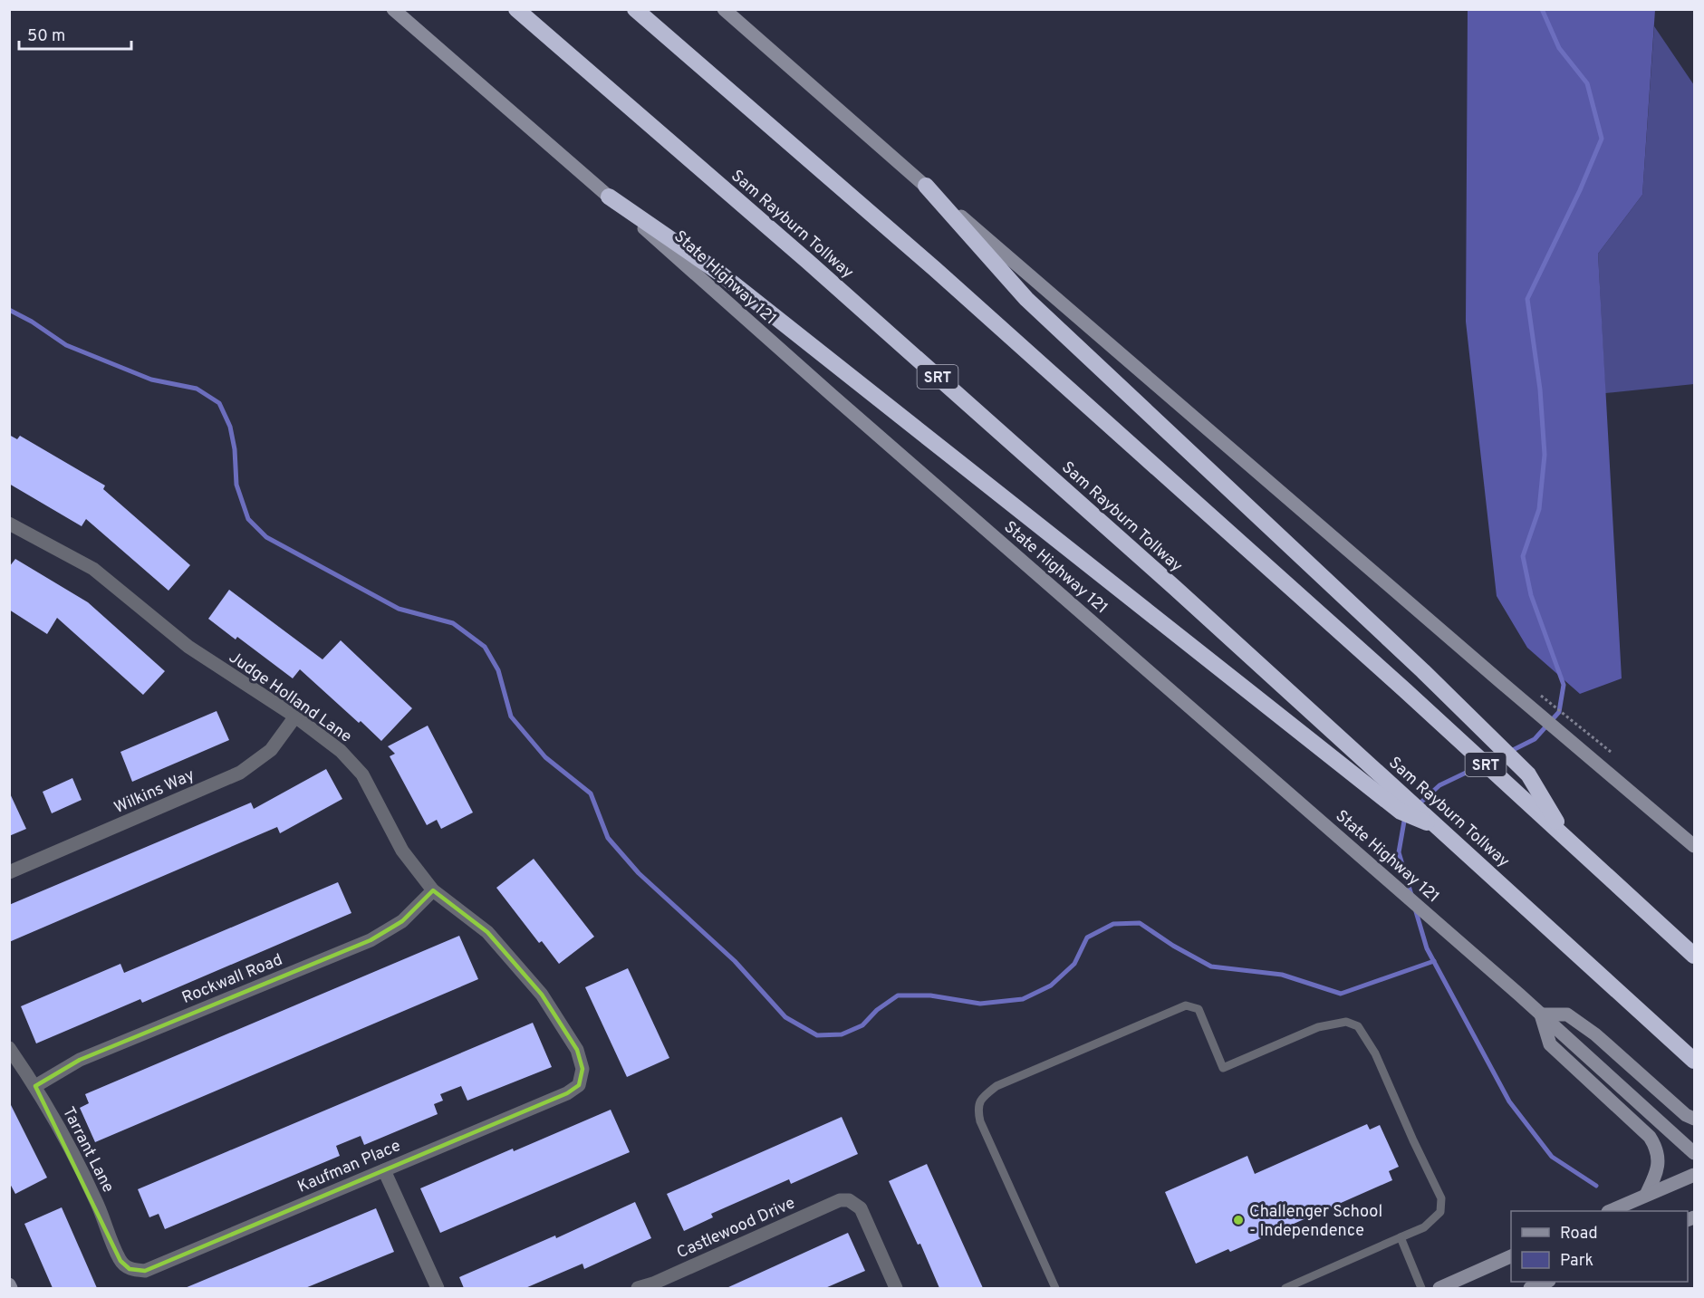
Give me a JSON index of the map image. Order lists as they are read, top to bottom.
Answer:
{
  "streets": {
    "highway": ["Sam Rayburn Tollway", "SRT"],
    "main road": ["State Highway 121"],
    "street": [
      "Judge Holland Lane",
      "Wilkins Way",
      "Rockwall Road",
      "Tarrant Lane",
      "Kaufman Place",
      "Castlewood Drive"
    ]
  },
  "crossings": [
    ["Judge Holland Lane", "Wilkins Way"],
    ["Judge Holland Lane", "Rockwall Road"],
    ["Judge Holland Lane", "Kaufman Place"],
    ["Rockwall Road", "Tarrant Lane"],
    ["Tarrant Lane", "Kaufman Place"]
  ],
  "places": ["Challenger School - Independence"],
  "legend": ["Road", "Park"],
  "scale_bar": "50 m"
}
